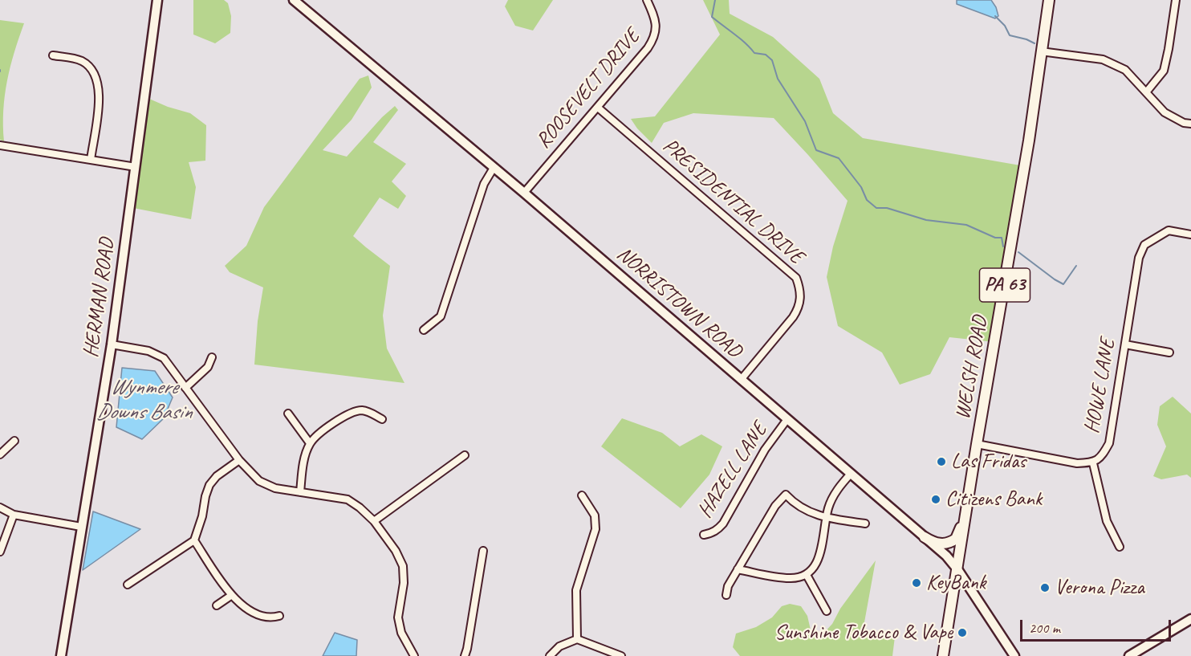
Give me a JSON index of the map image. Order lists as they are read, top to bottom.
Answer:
{
  "streets": {
    "main road": [
      "PA 63",
      "HERMAN ROAD",
      "NORRISTOWN ROAD",
      "WELSH ROAD"
    ],
    "street": [
      "ROOSEVELT DRIVE",
      "PRESIDENTIAL DRIVE",
      "HOWE LANE",
      "HAZELL LANE"
    ]
  },
  "crossings": [
    ["ROOSEVELT DRIVE", "PRESIDENTIAL DRIVE"],
    ["ROOSEVELT DRIVE", "NORRISTOWN ROAD"],
    ["PRESIDENTIAL DRIVE", "NORRISTOWN ROAD"],
    ["NORRISTOWN ROAD", "WELSH ROAD"],
    ["NORRISTOWN ROAD", "HAZELL LANE"],
    ["WELSH ROAD", "HOWE LANE"]
  ],
  "water": ["Wynmere Downs Basin"],
  "places": [
    "Las Fridas",
    "Citizens Bank",
    "KeyBank",
    "Verona Pizza",
    "Sunshine Tobacco & Vape"
  ],
  "scale_bar": "200 m"
}
